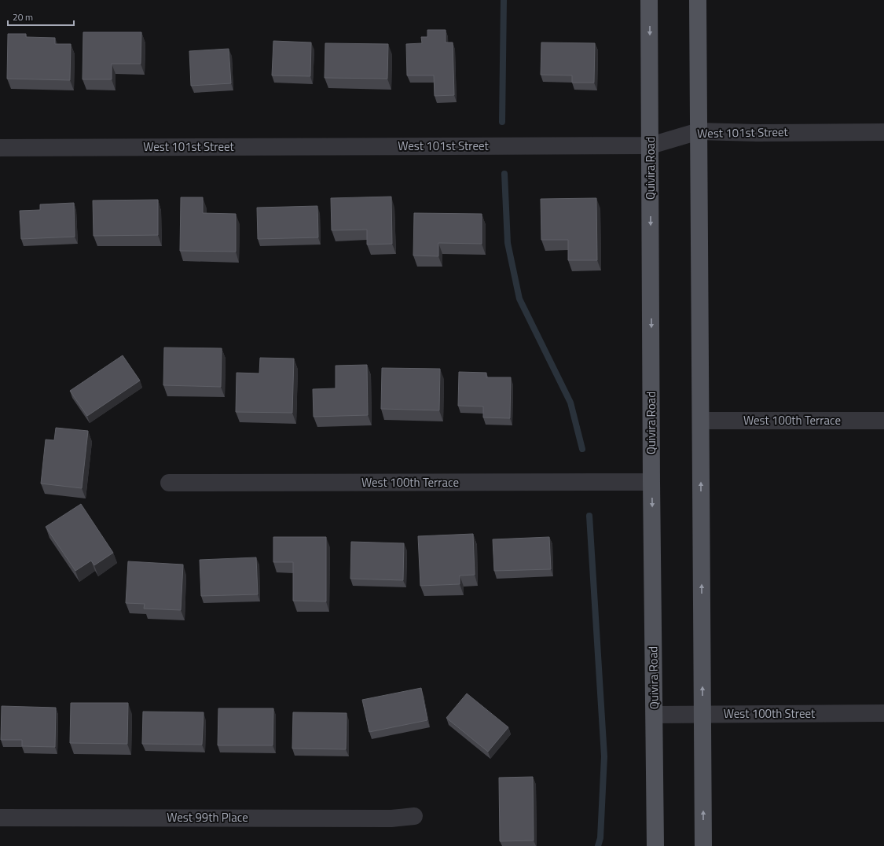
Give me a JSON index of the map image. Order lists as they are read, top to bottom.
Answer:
{
  "streets": {
    "main road": ["Quivira Road"],
    "street": [
      "West 101st Street",
      "West 100th Terrace",
      "West 100th Street",
      "West 99th Place"
    ]
  },
  "crossings": [
    ["West 101st Street", "Quivira Road"],
    ["Quivira Road", "West 100th Terrace"],
    ["Quivira Road", "West 100th Street"]
  ],
  "scale_bar": "20 m"
}
